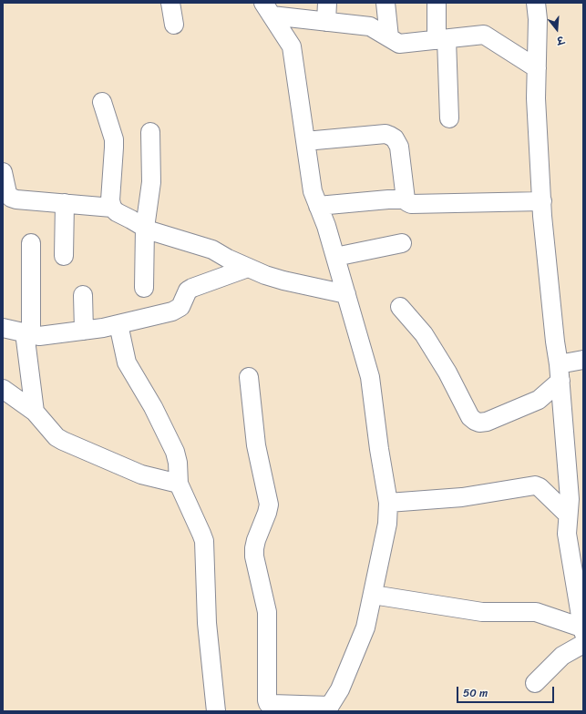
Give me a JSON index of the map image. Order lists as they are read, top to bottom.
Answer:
{
  "scale_bar": "50 m",
  "north": "bottom"
}
